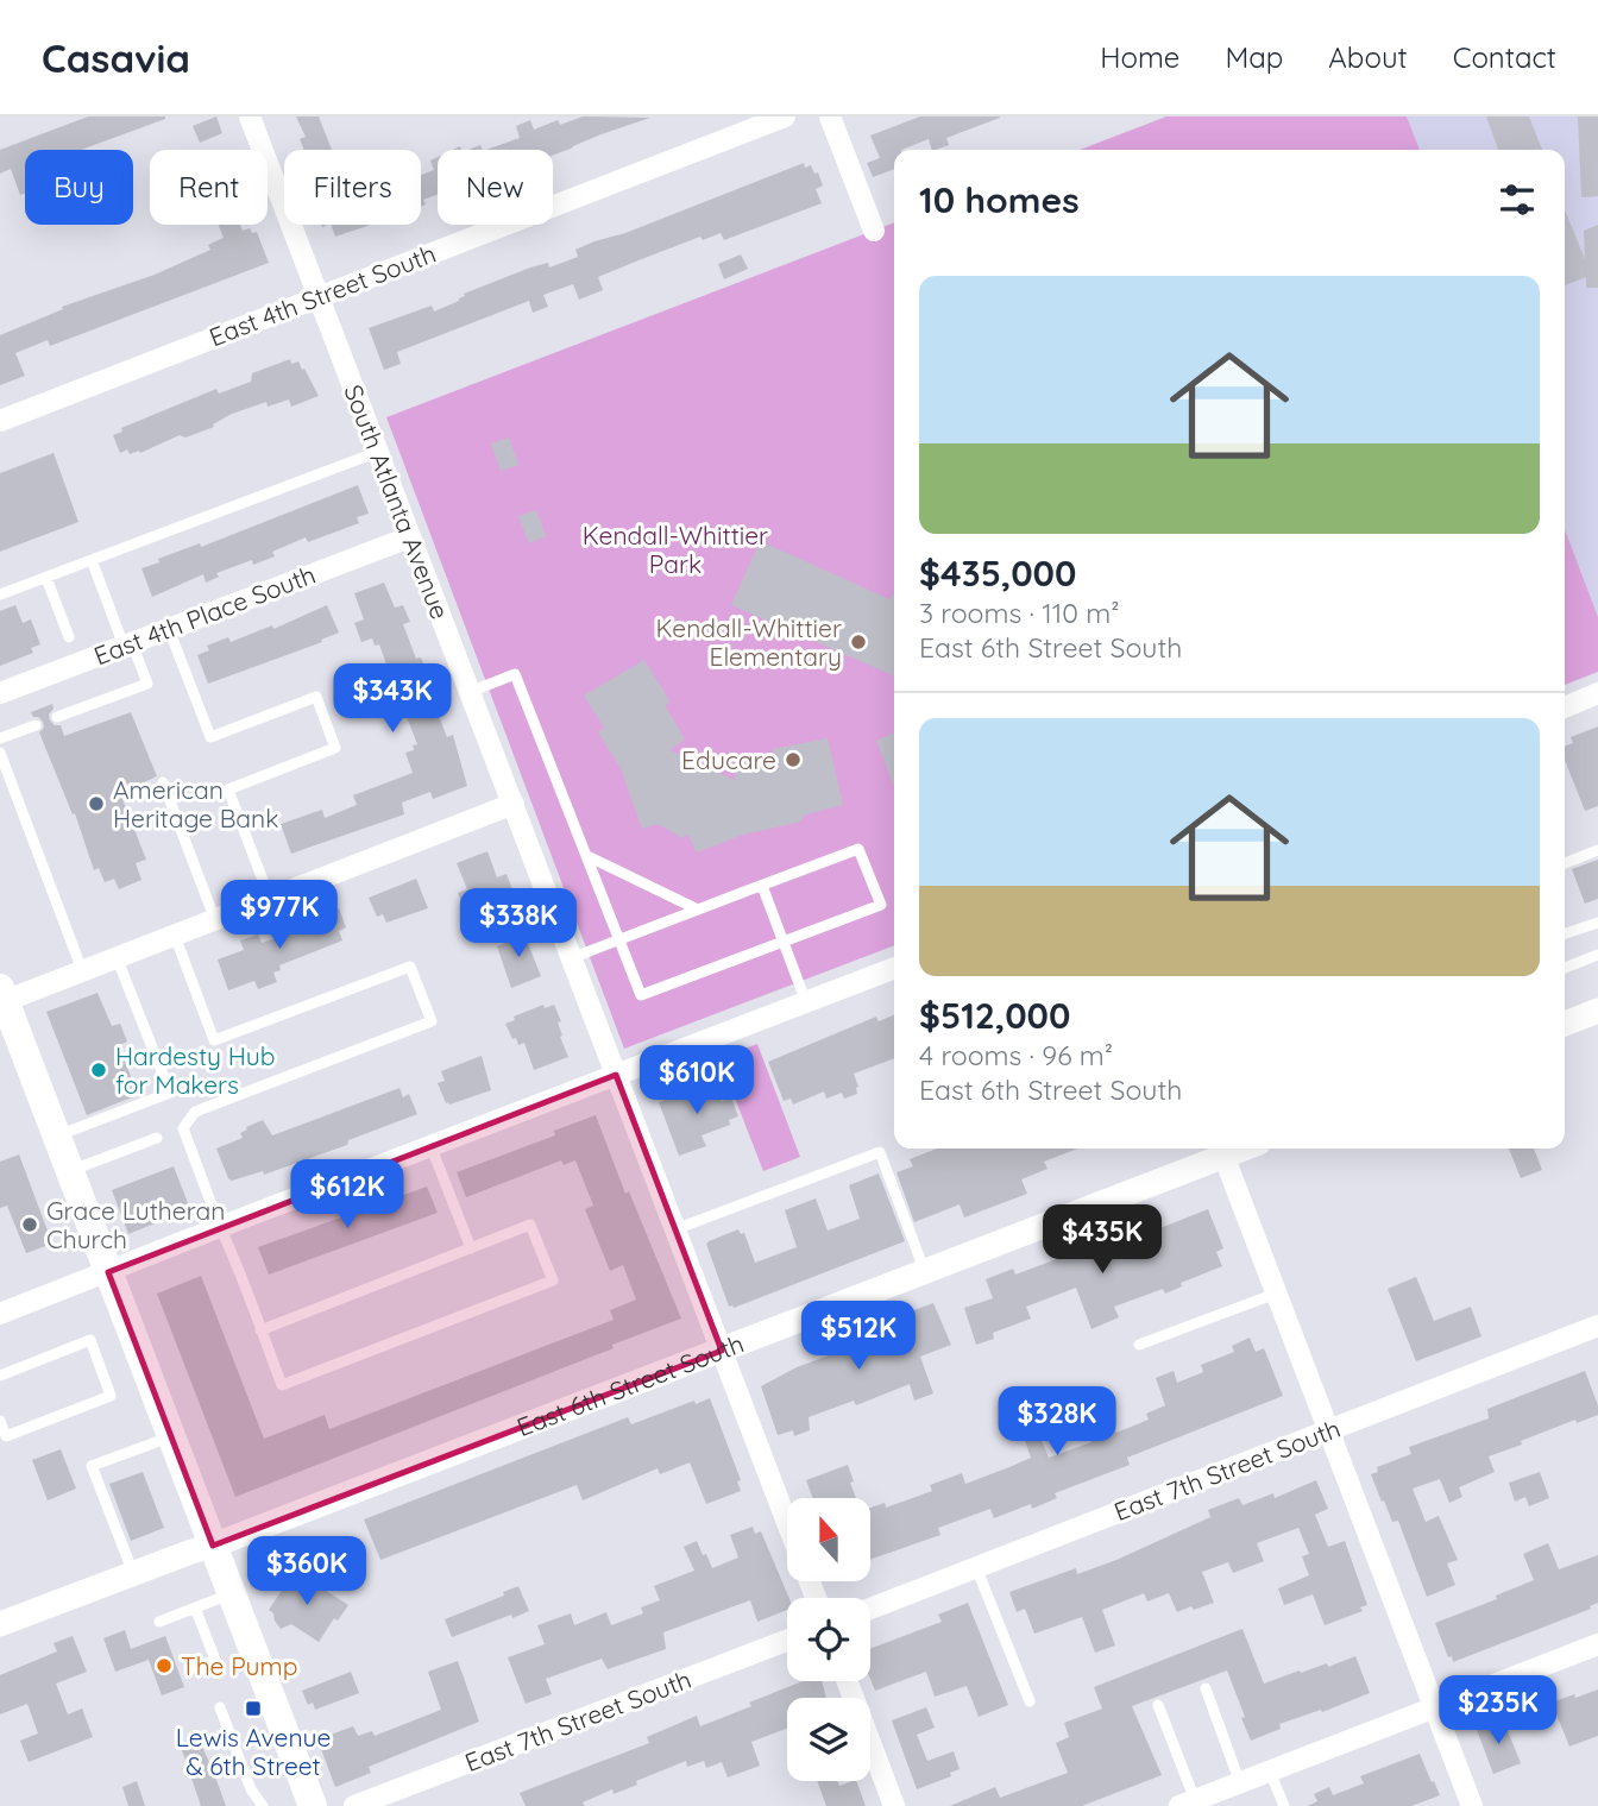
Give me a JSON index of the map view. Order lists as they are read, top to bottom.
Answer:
{
  "streets": {
    "street": [
      "East 4th Street South",
      "South Atlanta Avenue",
      "East 4th Place South",
      "East 6th Street South",
      "East 7th Street South"
    ]
  },
  "crossings": [
    ["East 4th Street South", "South Atlanta Avenue"],
    ["South Atlanta Avenue", "East 4th Place South"],
    ["South Atlanta Avenue", "East 6th Street South"]
  ],
  "parks": ["Kendall-Whittier Park"],
  "places": {
    "other": [
      "Kendall-Whittier Elementary",
      "Educare",
      "American Heritage Bank",
      "Hardesty Hub for Makers",
      "Grace Lutheran Church",
      "The Pump"
    ],
    "transit": ["Lewis Avenue & 6th Street"]
  },
  "north": "top",
  "page": {
    "header": "Casavia",
    "nav": [
      "Home",
      "Map",
      "About",
      "Contact"
    ],
    "chip": [
      "Buy",
      "Rent",
      "Filters",
      "New"
    ],
    "heading": "10 homes",
    "list": [
      {
        "name": "$435,000",
        "note": "3 rooms · 110 m² · East 6th Street South"
      },
      {
        "name": "$512,000",
        "note": "4 rooms · 96 m² · East 6th Street South"
      }
    ],
    "price": [
      "$343K",
      "$977K",
      "$338K",
      "$610K",
      "$612K",
      "$435K",
      "$512K",
      "$328K",
      "$360K",
      "$235K"
    ]
  }
}
